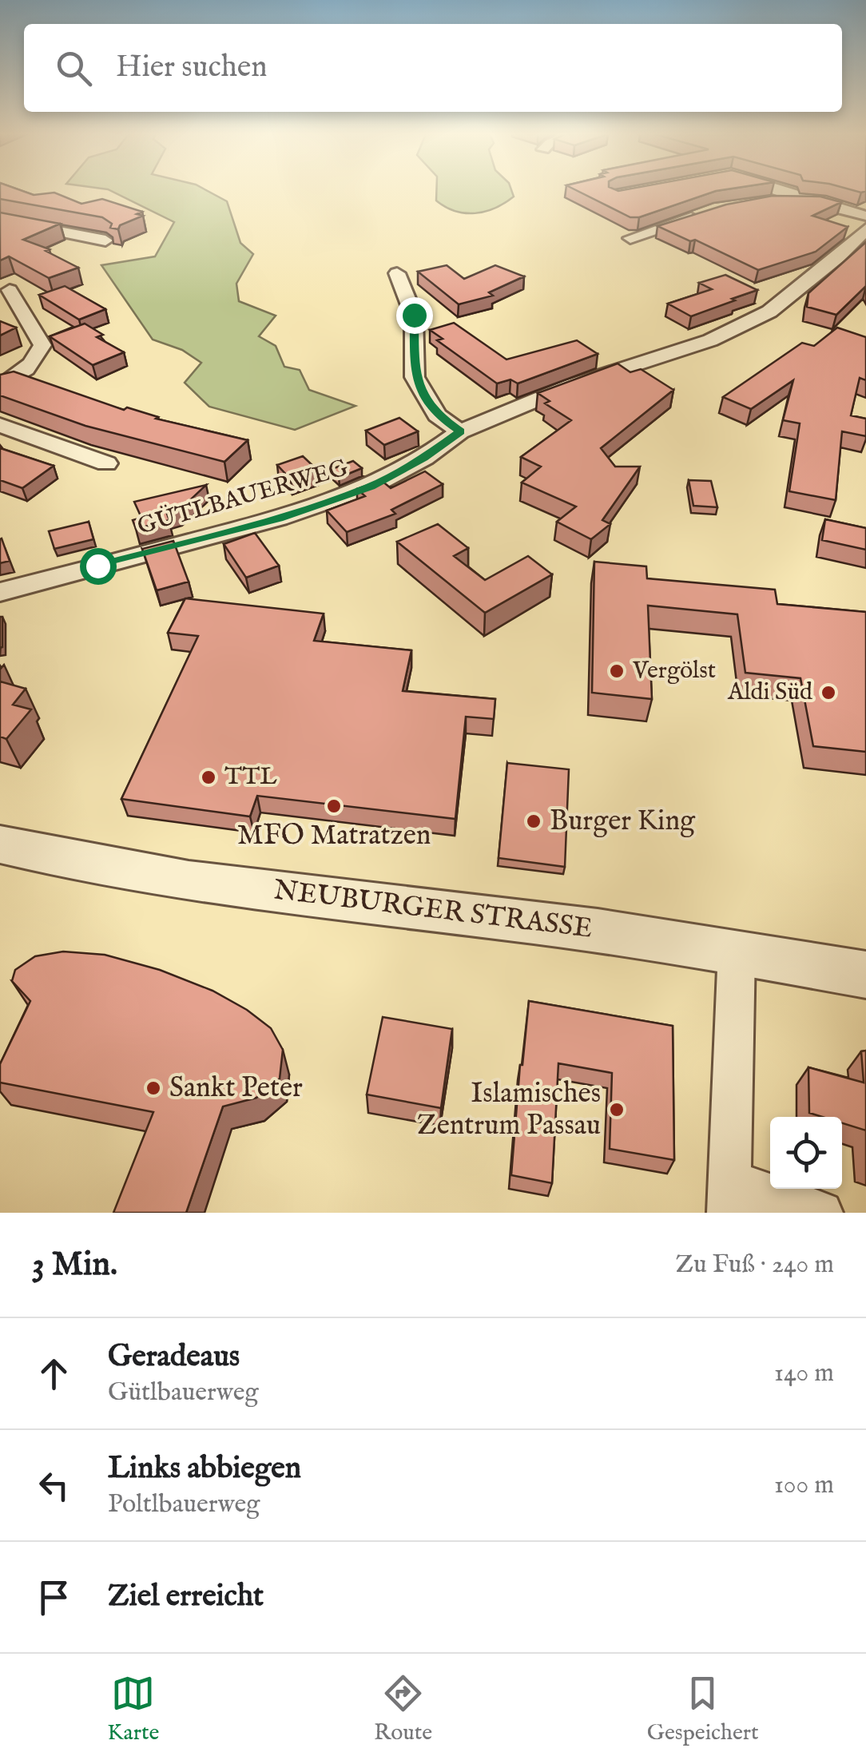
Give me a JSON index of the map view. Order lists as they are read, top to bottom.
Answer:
{
  "streets": {
    "street": ["GÜTLBAUERWEG", "NEUBURGER STRASSE"]
  },
  "places": [
    "Vergölst",
    "Aldi Süd",
    "TTL",
    "MFO Matratzen",
    "Burger King",
    "Sankt Peter",
    "Islamisches Zentrum Passau"
  ],
  "page": {
    "search": "Hier suchen",
    "heading": ["3 Min.", "Zu Fuß · 240 m"],
    "list": [
      ["Geradeaus", "Gütlbauerweg", "140 m"],
      ["Links abbiegen", "Poltlbauerweg", "100 m"],
      "Ziel erreicht"
    ],
    "nav": ["Karte", "Route", "Gespeichert"]
  }
}
